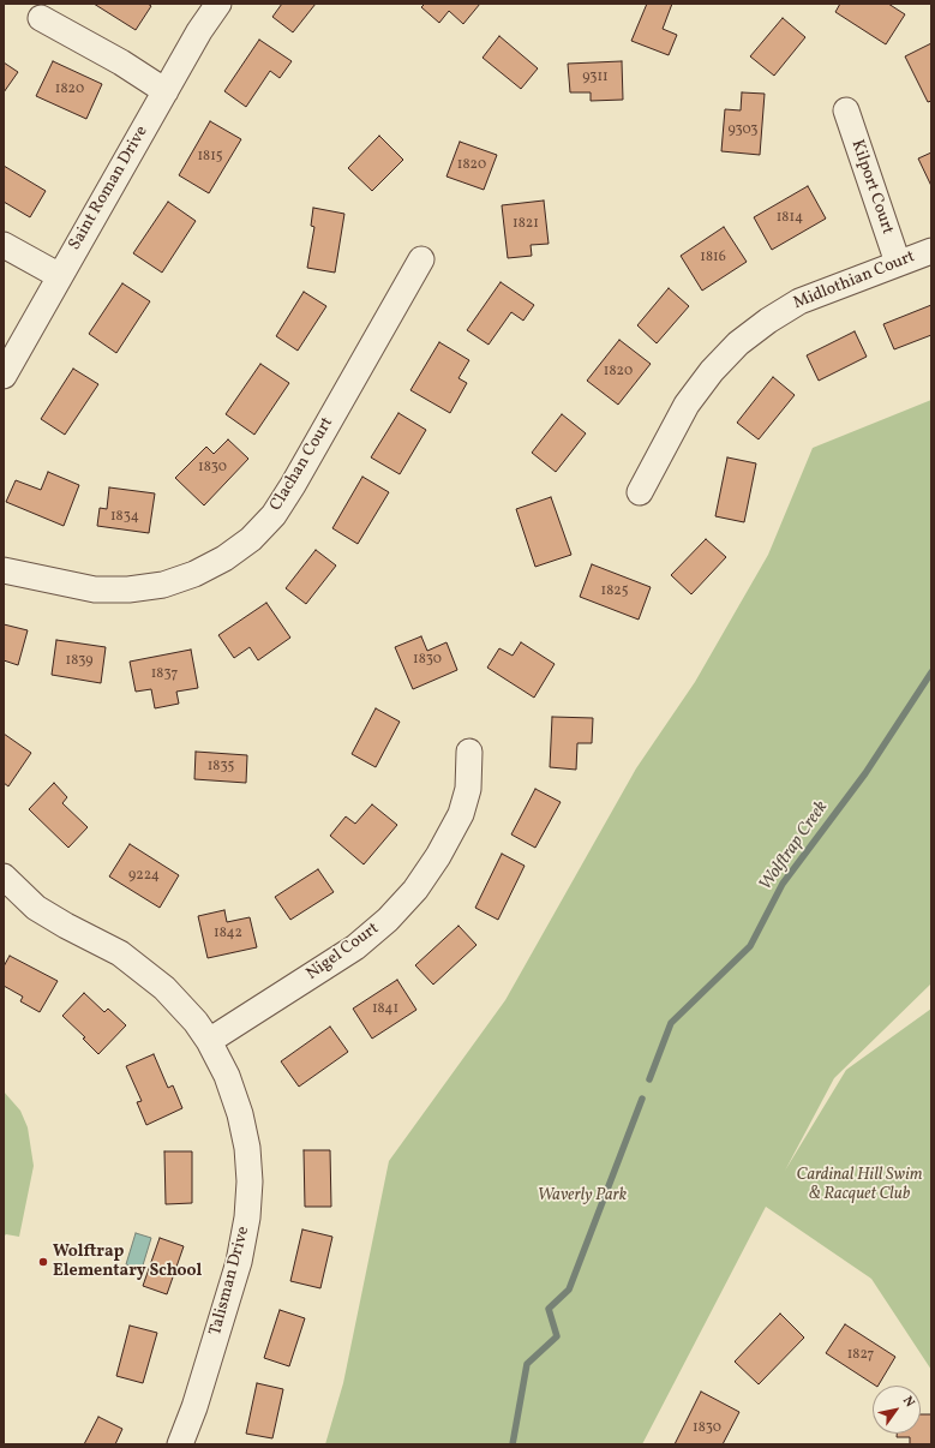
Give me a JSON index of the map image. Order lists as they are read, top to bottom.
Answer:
{
  "streets": {
    "street": [
      "Kilport Court",
      "Saint Roman Drive",
      "Midlothian Court",
      "Clachan Court",
      "Nigel Court",
      "Talisman Drive"
    ]
  },
  "crossings": [
    ["Kilport Court", "Midlothian Court"],
    ["Nigel Court", "Talisman Drive"]
  ],
  "water": ["Wolftrap Creek"],
  "parks": ["Cardinal Hill Swim & Racquet Club", "Waverly Park"],
  "places": ["Wolftrap Elementary School"],
  "house_numbers": [
    "9311",
    "1820",
    "9303",
    "1815",
    "1820",
    "1814",
    "1821",
    "1816",
    "1820",
    "1830",
    "1834",
    "1825",
    "1830",
    "1839",
    "1837",
    "1835",
    "9224",
    "1842",
    "1841",
    "1827",
    "1830"
  ],
  "north": "top right"
}
